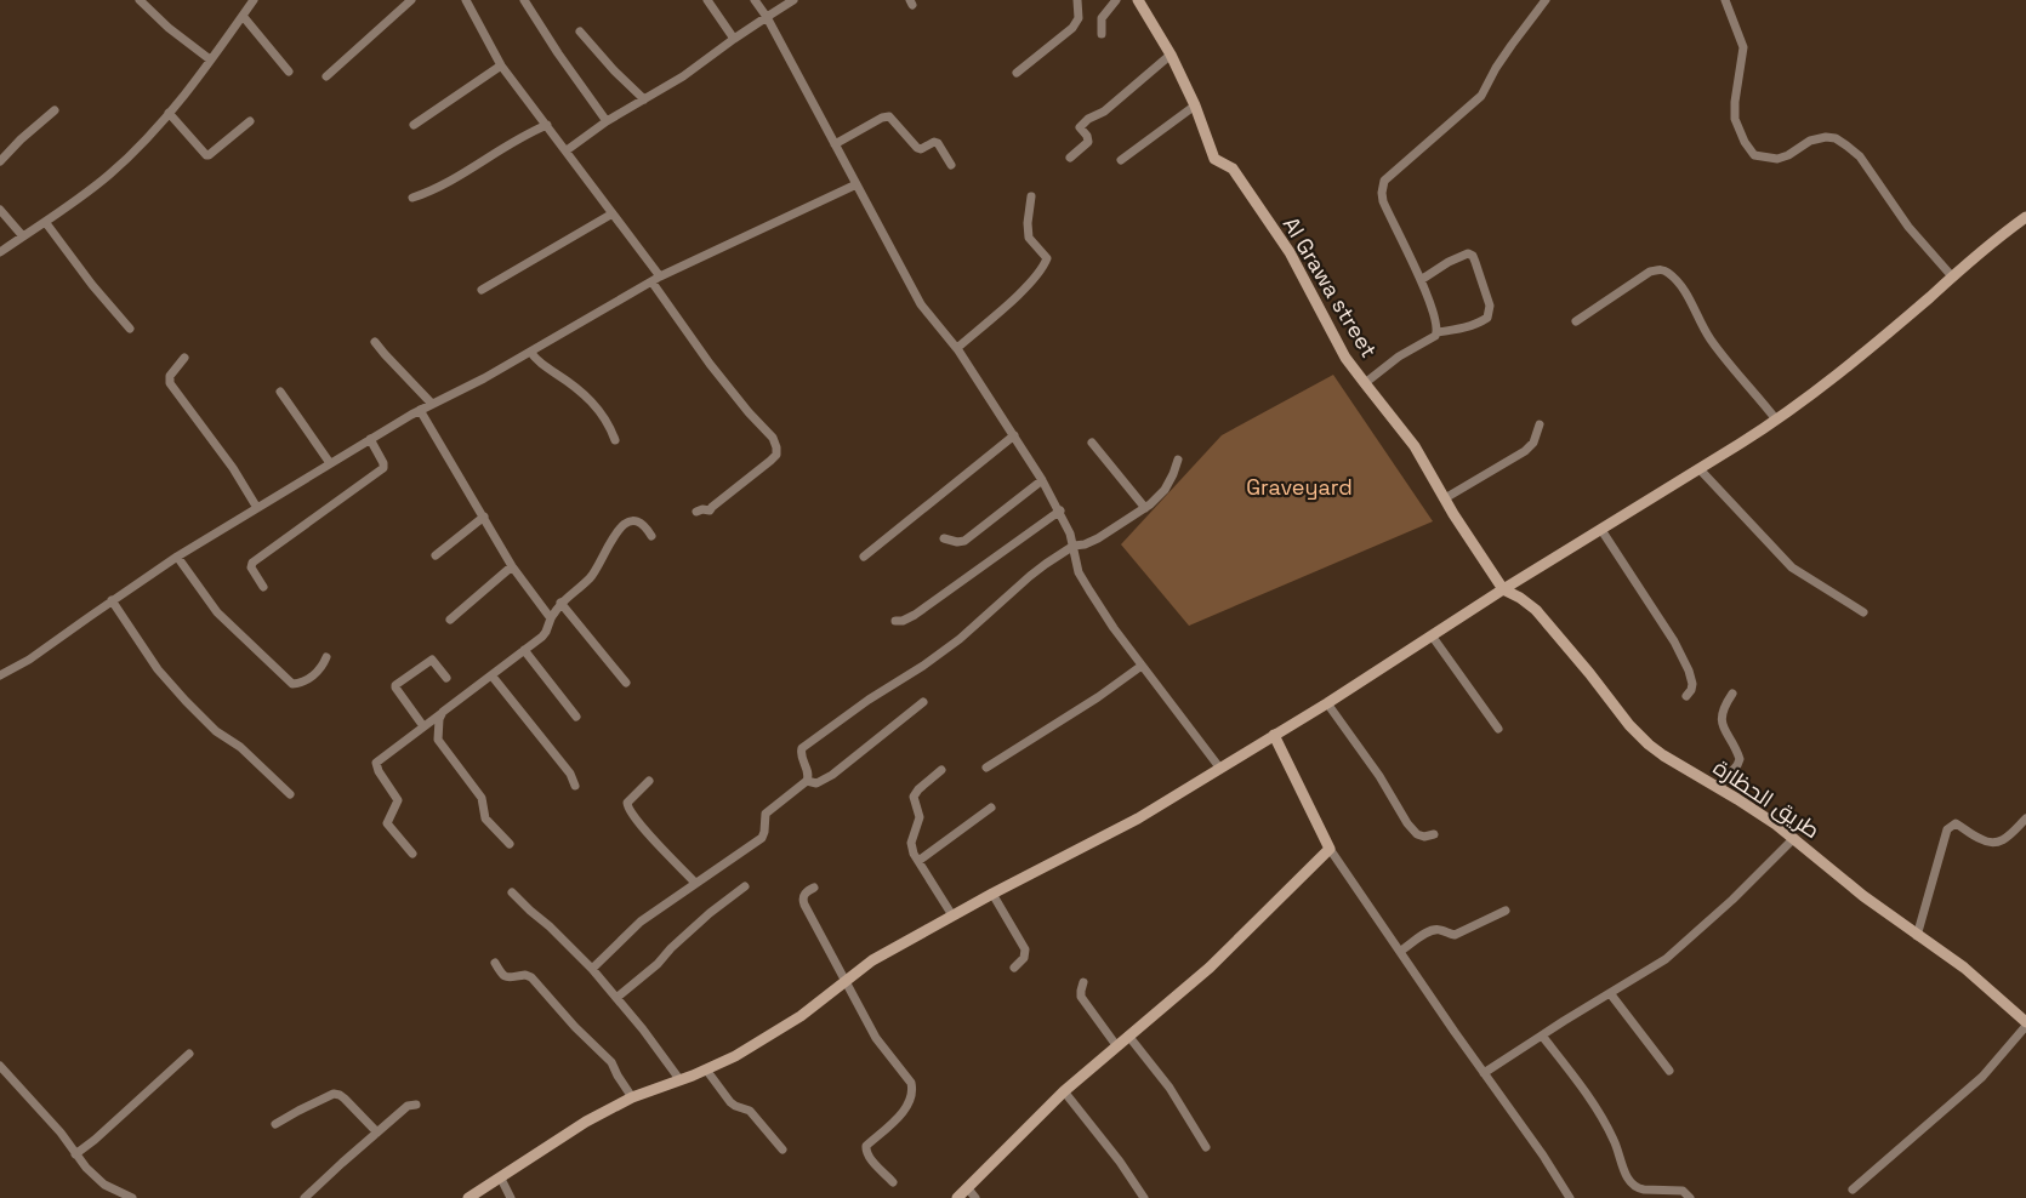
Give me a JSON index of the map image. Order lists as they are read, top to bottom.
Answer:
{
  "streets": {
    "street": ["Al Grawa street", "طريق الحظارة"]
  },
  "crossings": [
    ["Al Grawa street", "طريق الحظارة"]
  ],
  "parks": ["Graveyard"]
}
